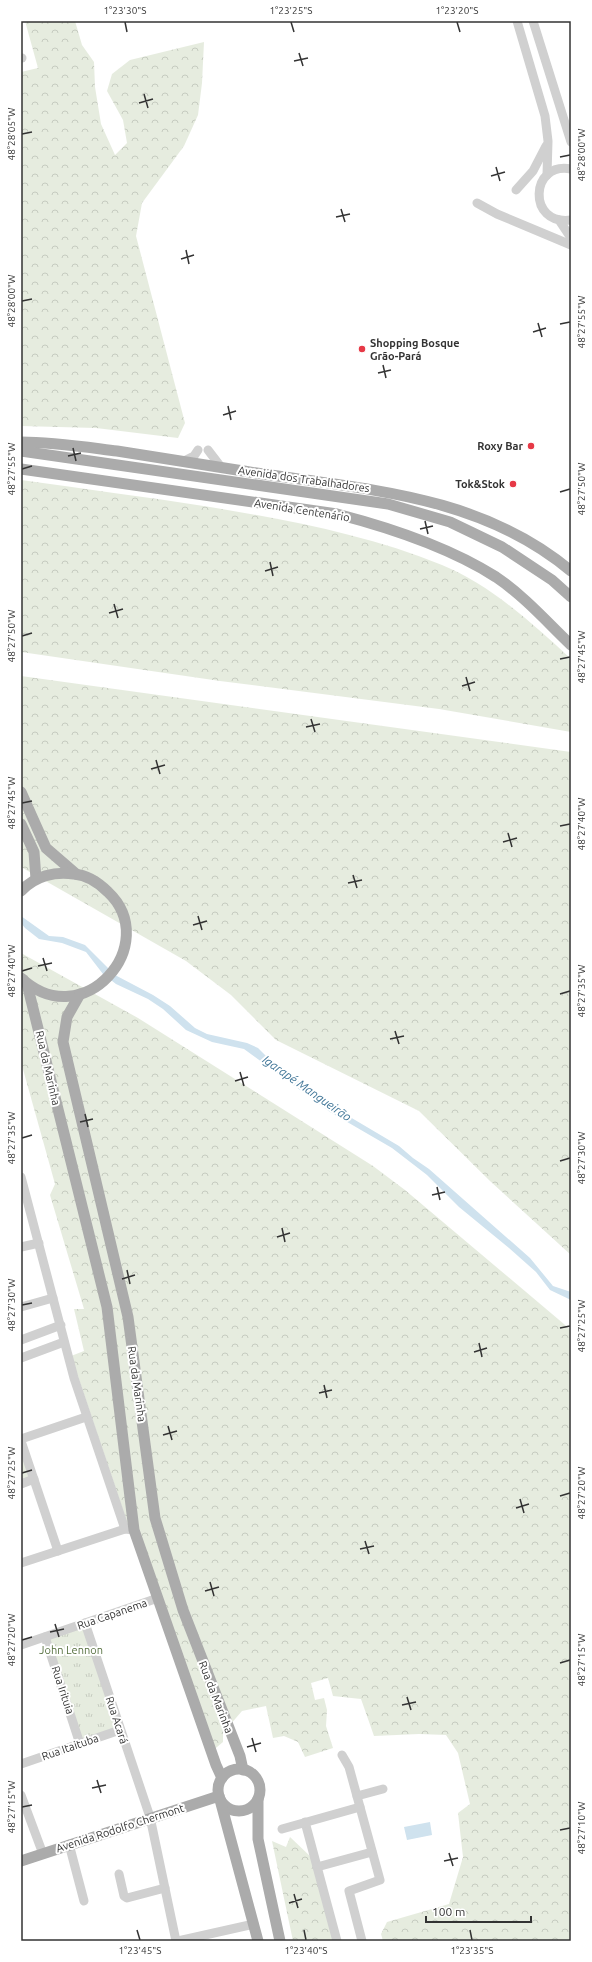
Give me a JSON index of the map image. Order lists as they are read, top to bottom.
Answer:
{
  "streets": {
    "main road": [
      "Avenida dos Trabalhadores",
      "Avenida Centenário",
      "Rua da Marinha",
      "Avenida Rodolfo Chermont"
    ],
    "street": [
      "Rua Capanema",
      "Rua Irituia",
      "Rua Acará",
      "Rua Itaituba"
    ]
  },
  "crossings": [
    ["Rua da Marinha", "Rua Capanema"],
    ["Rua da Marinha", "Avenida Rodolfo Chermont"],
    ["Rua Capanema", "Rua Irituia"],
    ["Rua Capanema", "Rua Acará"],
    ["Rua Irituia", "Rua Itaituba"],
    ["Rua Acará", "Rua Itaituba"],
    ["Rua Acará", "Avenida Rodolfo Chermont"]
  ],
  "water": ["Igarapé Mangueirão"],
  "parks": ["John Lennon"],
  "places": ["Shopping Bosque Grão-Pará", "Roxy Bar", "Tok&Stok"],
  "scale_bar": "100 m",
  "coordinates": [
    "1°23'30\"S",
    "1°23'25\"S",
    "1°23'20\"S",
    "48°28'05\"W",
    "48°28'00\"W",
    "48°27'55\"W",
    "48°27'50\"W",
    "48°27'45\"W",
    "48°27'40\"W",
    "48°27'35\"W",
    "48°27'30\"W",
    "48°27'25\"W",
    "48°27'20\"W",
    "48°27'15\"W",
    "48°27'10\"W",
    "1°23'45\"S",
    "1°23'40\"S",
    "1°23'35\"S"
  ]
}
